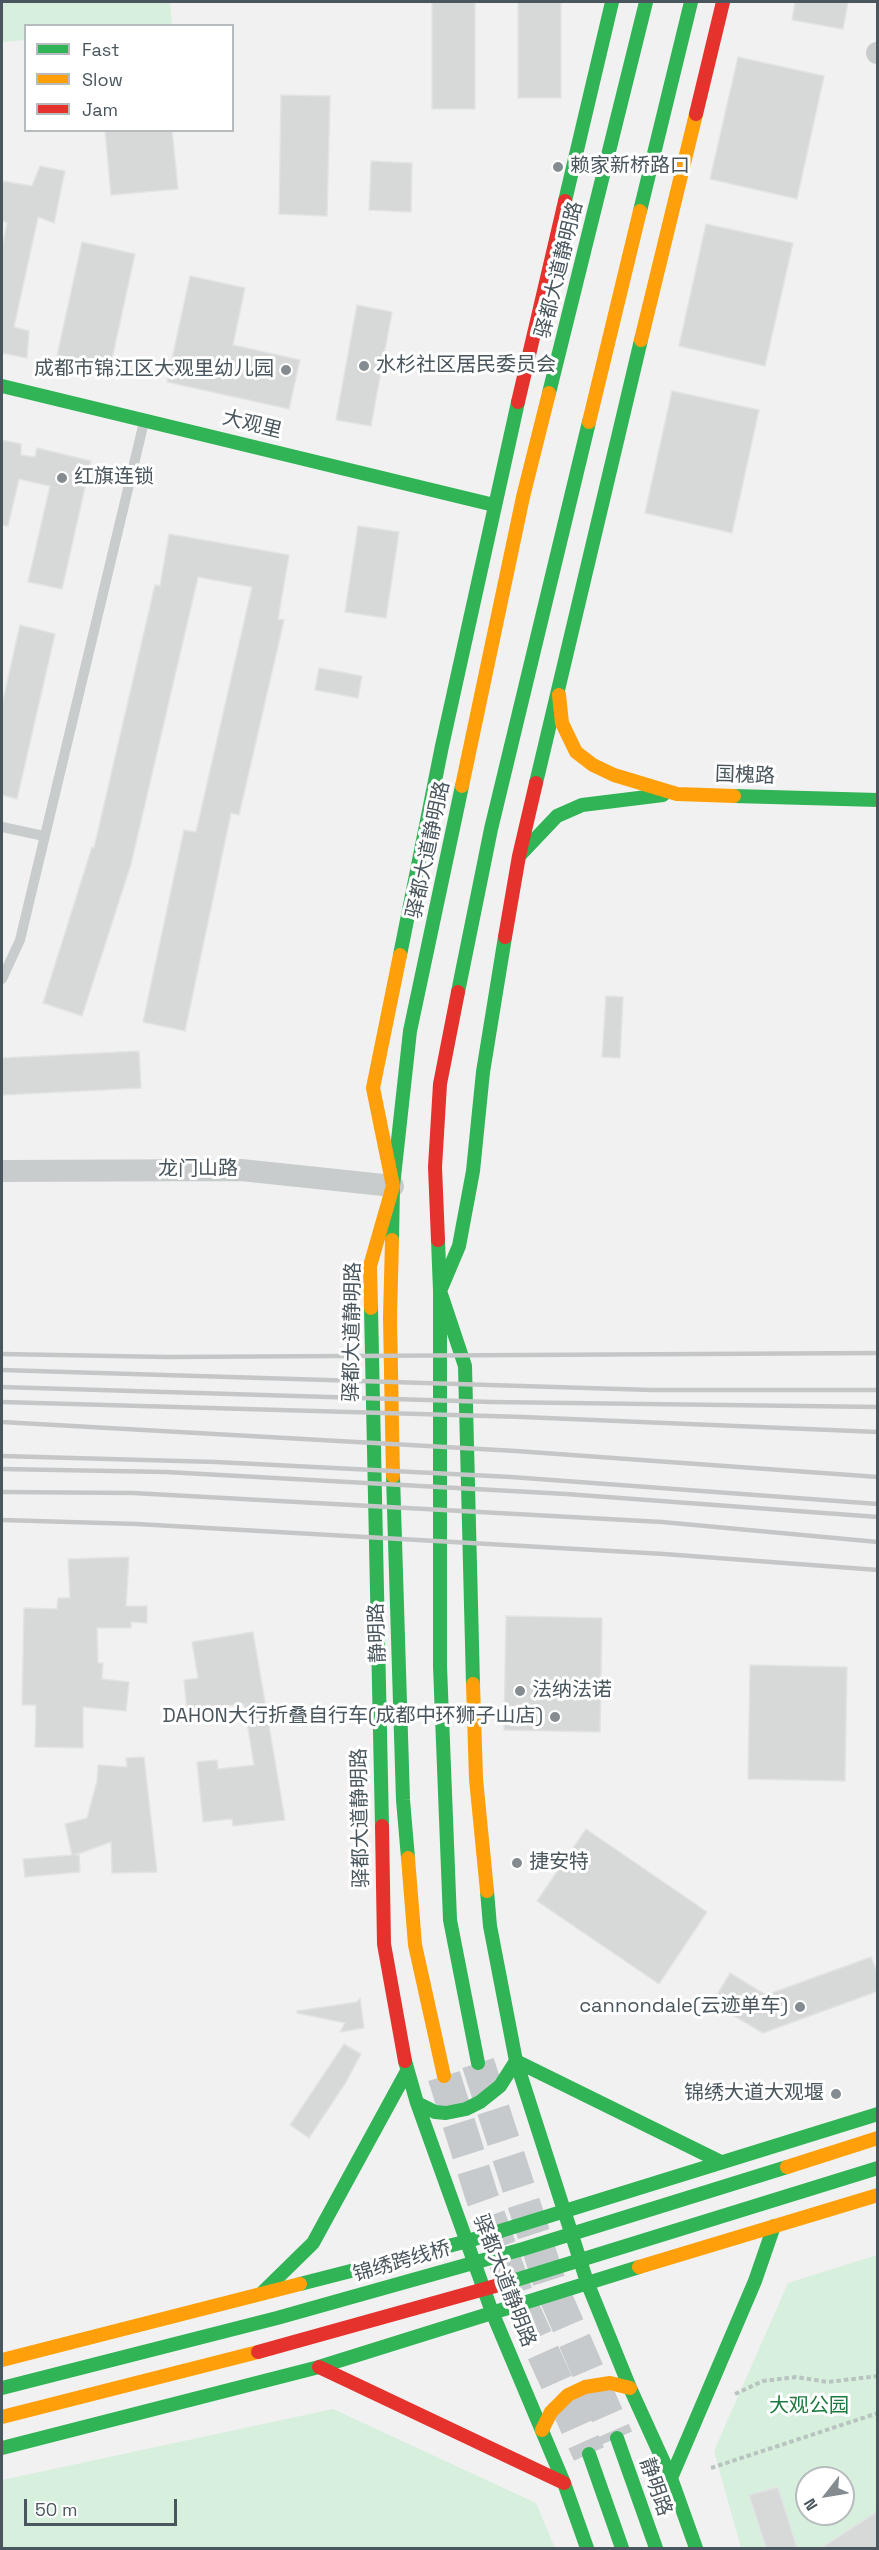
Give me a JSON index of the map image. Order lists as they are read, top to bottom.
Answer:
{
  "streets": {
    "main road": [
      "驿都大道静明路",
      "大观里",
      "国槐路",
      "静明路",
      "锦绣跨线桥"
    ],
    "street": ["龙门山路"]
  },
  "crossings": [
    ["驿都大道静明路", "龙门山路"],
    ["驿都大道静明路", "静明路"],
    ["龙门山路", "静明路"]
  ],
  "parks": ["大观公园"],
  "places": [
    "赖家新桥路口",
    "水杉社区居民委员会",
    "成都市锦江区大观里幼儿园",
    "红旗连锁",
    "法纳法诺",
    "DAHON大行折叠自行车(成都中环狮子山店)",
    "捷安特",
    "cannondale(云迹单车)",
    "锦绣大道大观堰"
  ],
  "legend": ["Fast", "Slow", "Jam"],
  "scale_bar": "50 m",
  "north": "bottom left"
}
